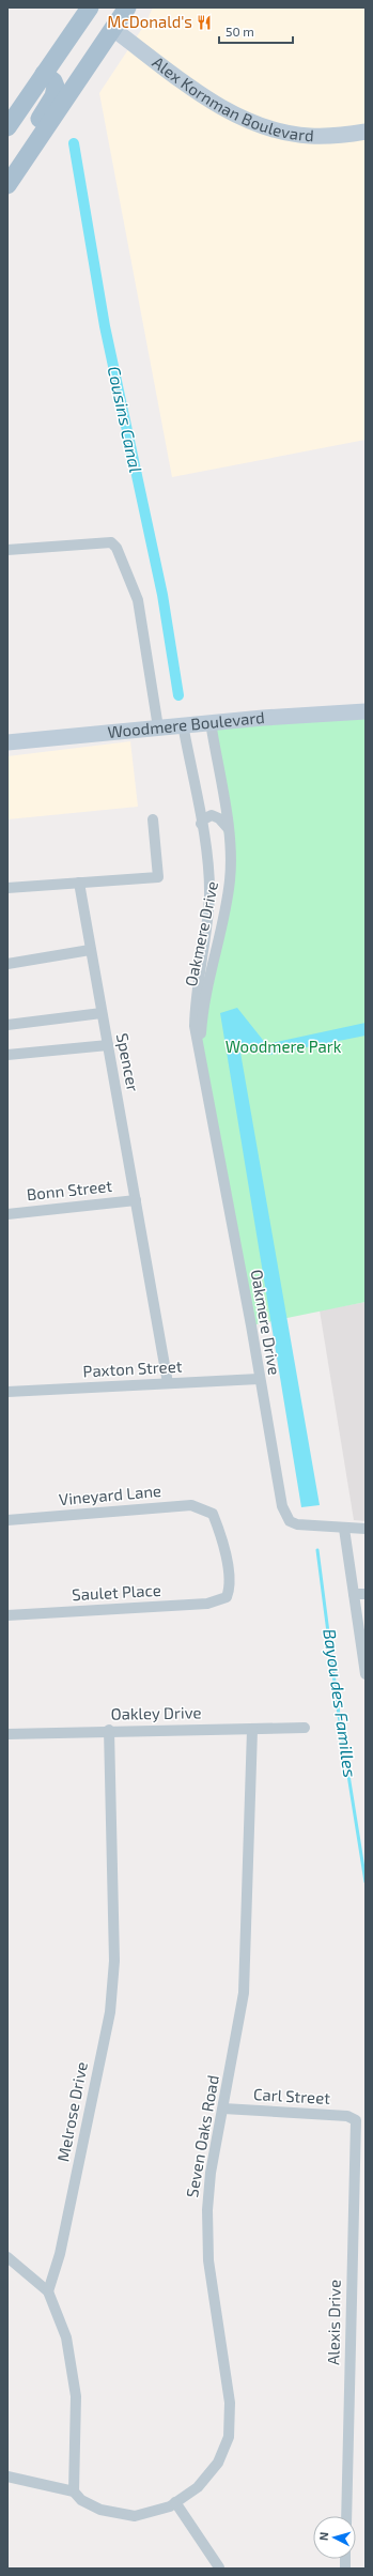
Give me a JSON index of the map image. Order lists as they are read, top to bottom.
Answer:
{
  "streets": {
    "street": [
      "Alex Kornman Boulevard",
      "Woodmere Boulevard",
      "Oakmere Drive",
      "Spencer",
      "Bonn Street",
      "Paxton Street",
      "Vineyard Lane",
      "Saulet Place",
      "Oakley Drive",
      "Carl Street",
      "Melrose Drive",
      "Seven Oaks Road",
      "Alexis Drive"
    ]
  },
  "crossings": [
    ["Woodmere Boulevard", "Oakmere Drive"],
    ["Oakmere Drive", "Paxton Street"],
    ["Spencer", "Bonn Street"],
    ["Spencer", "Paxton Street"],
    ["Vineyard Lane", "Saulet Place"],
    ["Oakley Drive", "Melrose Drive"],
    ["Oakley Drive", "Seven Oaks Road"],
    ["Carl Street", "Seven Oaks Road"],
    ["Carl Street", "Alexis Drive"]
  ],
  "water": ["Cousins Canal", "Bayou des Familles"],
  "parks": ["Woodmere Park"],
  "places": {
    "restaurant": ["McDonald's"]
  },
  "scale_bar": "50 m",
  "north": "left"
}
